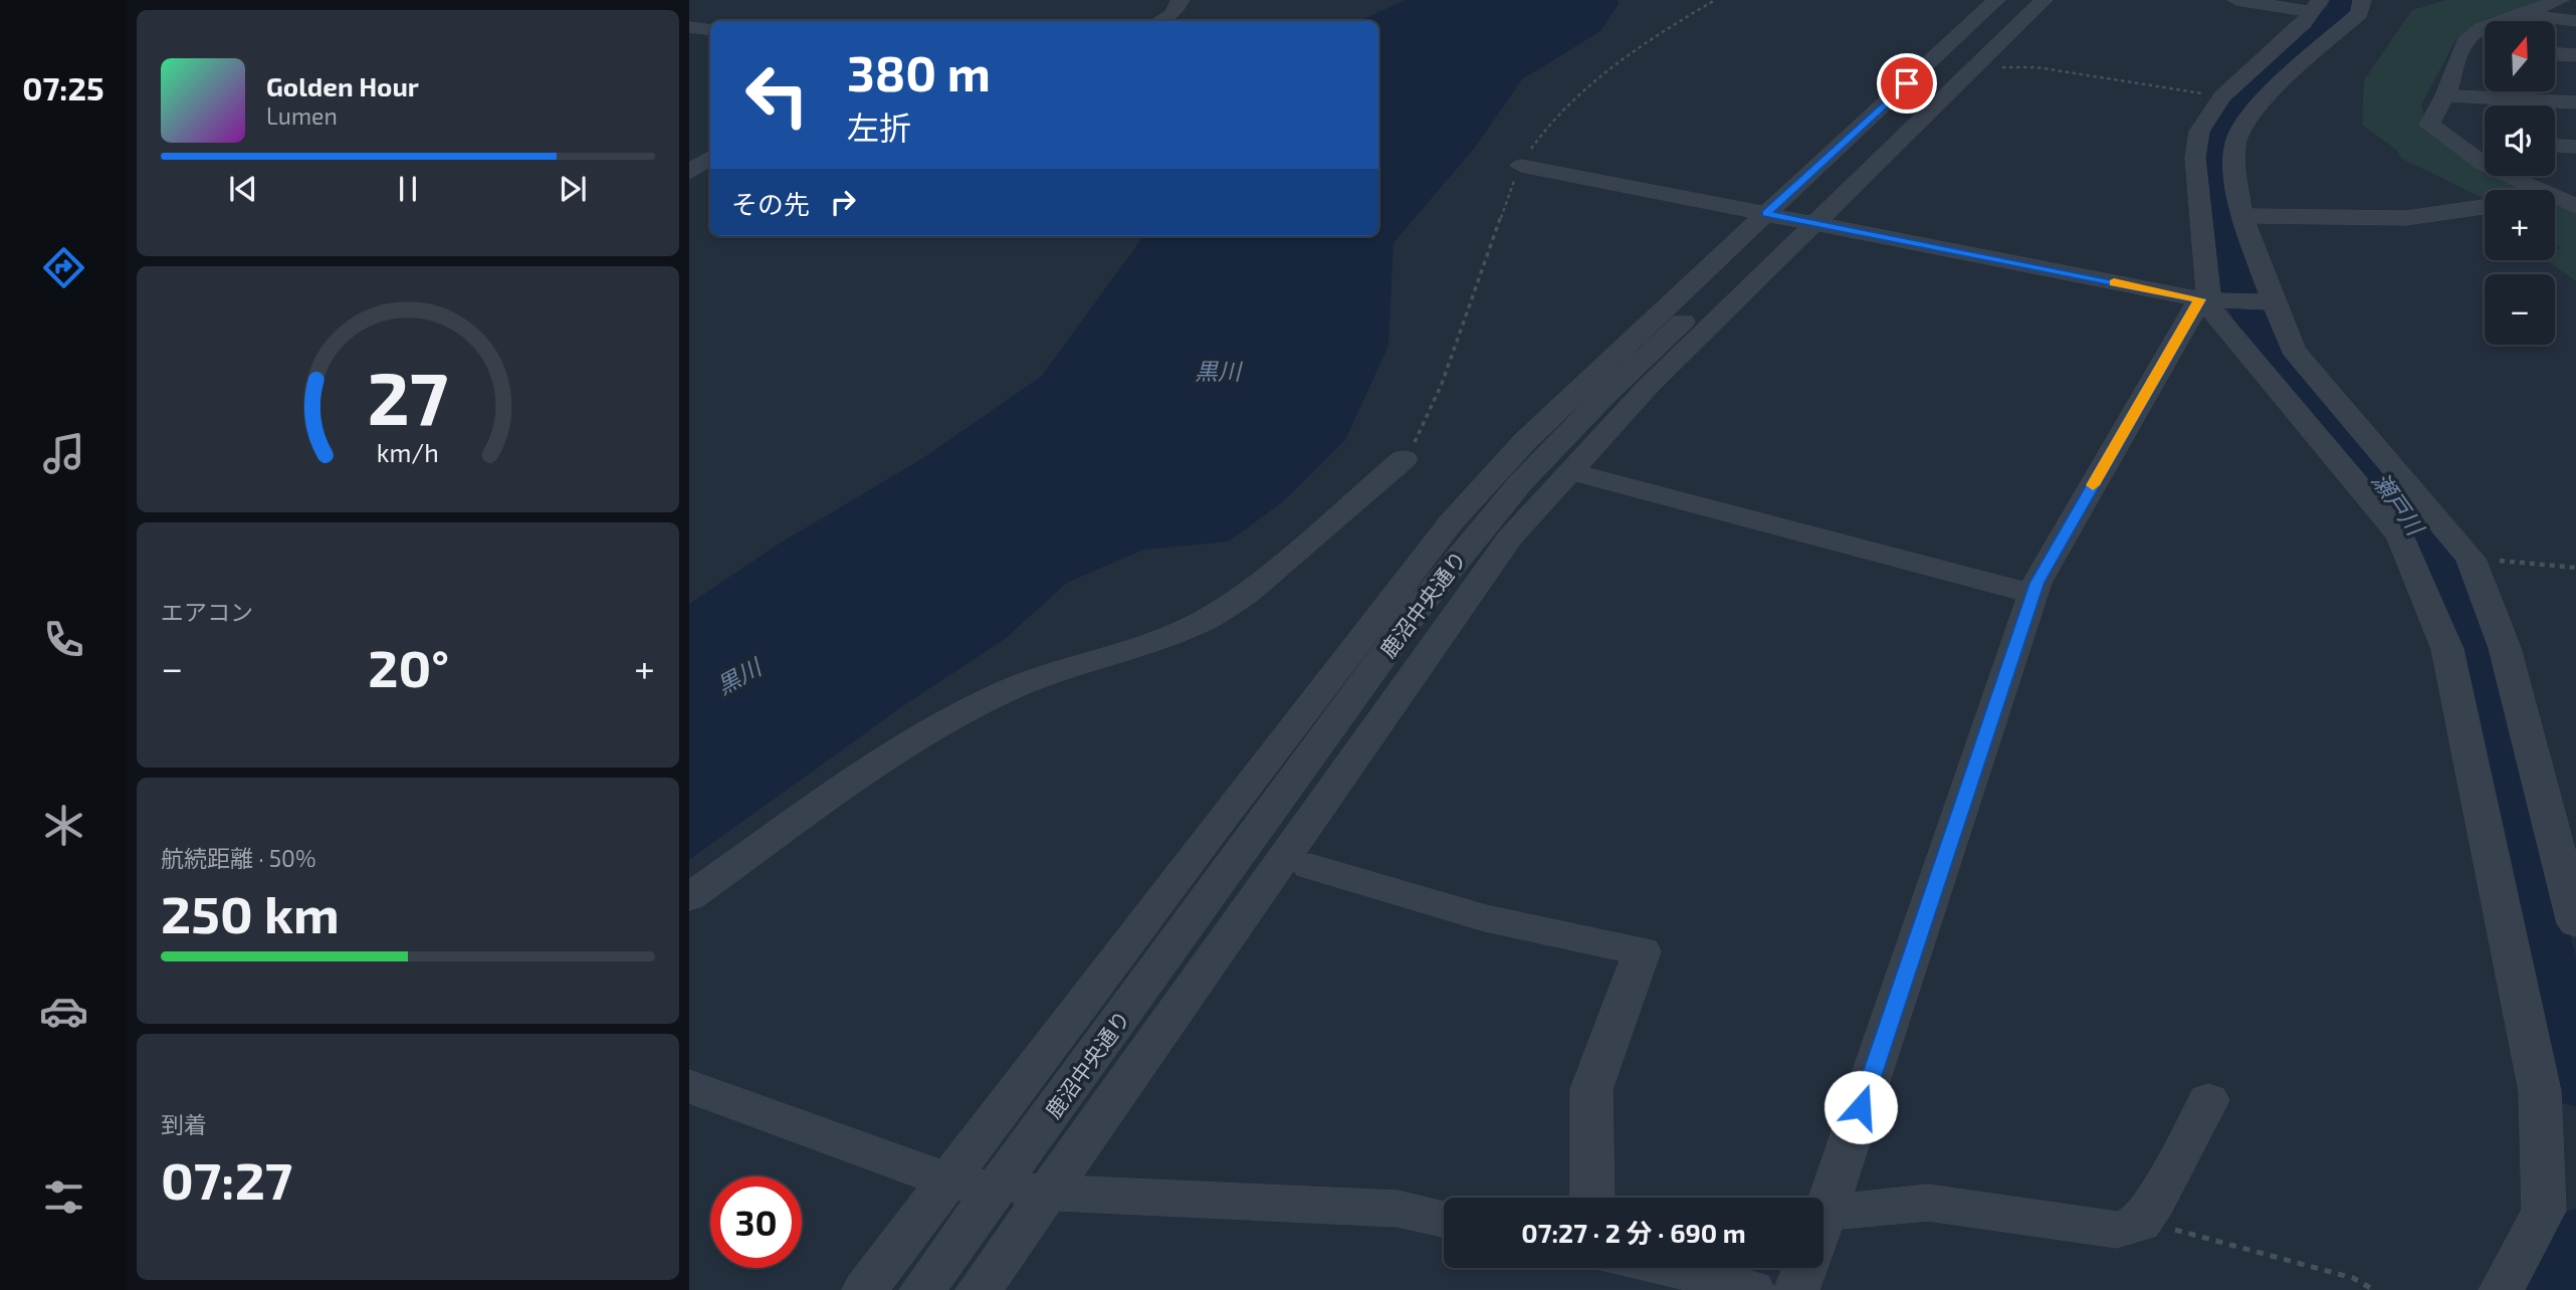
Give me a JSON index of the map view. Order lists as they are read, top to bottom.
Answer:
{
  "streets": {
    "street": ["鹿沼中央通り"]
  },
  "water": ["黒川", "瀬戸川"],
  "north": "top",
  "page": {
    "tabs": "07:25",
    "map_buttons": ["+", "−"],
    "turn": ["380 m", "左折"],
    "song": ["Golden Hour", "Lumen"],
    "then": "その先",
    "tile": [
      "エアコン",
      ["航続距離 · 50%", "250 km"],
      ["到着", "07:27"]
    ],
    "heat": ["−", "20°", "+"],
    "limit": "30",
    "trip": "07:27 · 2 分 · 690 m",
    "gauge": ["27", "km/h"]
  }
}
